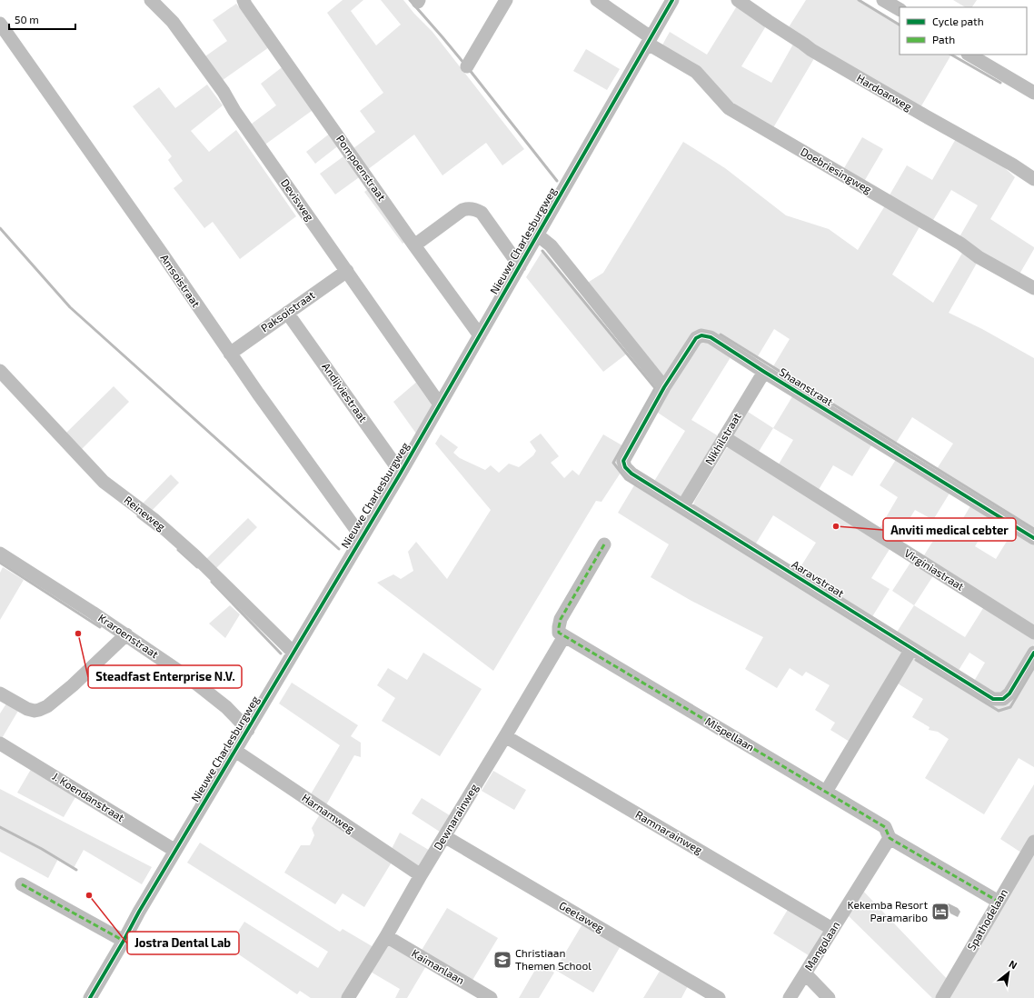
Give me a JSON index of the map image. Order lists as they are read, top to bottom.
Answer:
{
  "streets": {
    "street": [
      "Hardoarweg",
      "Pompoenstraat",
      "Doebriesingweg",
      "Devisweg",
      "Nieuwe Charlesburgweg",
      "Amsoistraat",
      "Paksoistraat",
      "Shaanstraat",
      "Andijviestraat",
      "Nikhilstraat",
      "Reineweg",
      "Virginiastraat",
      "Aaravstraat",
      "Kraroenstraat",
      "Mispellaan",
      "J. Koendanstraat",
      "Harnamweg",
      "Dewnarainweg",
      "Ramnarainweg",
      "Geetaweg",
      "Spathodelaan",
      "Mangolaan",
      "Kaimanlaan"
    ]
  },
  "crossings": [
    ["Pompoenstraat", "Nieuwe Charlesburgweg"],
    ["Doebriesingweg", "Nieuwe Charlesburgweg"],
    ["Devisweg", "Nieuwe Charlesburgweg"],
    ["Devisweg", "Paksoistraat"],
    ["Nieuwe Charlesburgweg", "Amsoistraat"],
    ["Nieuwe Charlesburgweg", "Andijviestraat"],
    ["Nieuwe Charlesburgweg", "Reineweg"],
    ["Nieuwe Charlesburgweg", "Kraroenstraat"],
    ["Nieuwe Charlesburgweg", "J. Koendanstraat"],
    ["Nieuwe Charlesburgweg", "Harnamweg"],
    ["Amsoistraat", "Paksoistraat"],
    ["Paksoistraat", "Andijviestraat"],
    ["Shaanstraat", "Nikhilstraat"],
    ["Shaanstraat", "Aaravstraat"],
    ["Nikhilstraat", "Virginiastraat"],
    ["Nikhilstraat", "Aaravstraat"],
    ["Mispellaan", "Dewnarainweg"],
    ["Mispellaan", "Mangolaan"],
    ["Harnamweg", "Dewnarainweg"],
    ["Dewnarainweg", "Ramnarainweg"],
    ["Dewnarainweg", "Geetaweg"],
    ["Dewnarainweg", "Kaimanlaan"],
    ["Ramnarainweg", "Mangolaan"]
  ],
  "places": {
    "other": ["Anviti medical cebter", "Steadfast Enterprise N.V.", "Jostra Dental Lab"],
    "hotel": ["Kekemba Resort Paramaribo"],
    "school or university": ["Christiaan Themen School"]
  },
  "legend": ["Cycle path", "Path"],
  "scale_bar": "50 m",
  "north": "top right"
}
